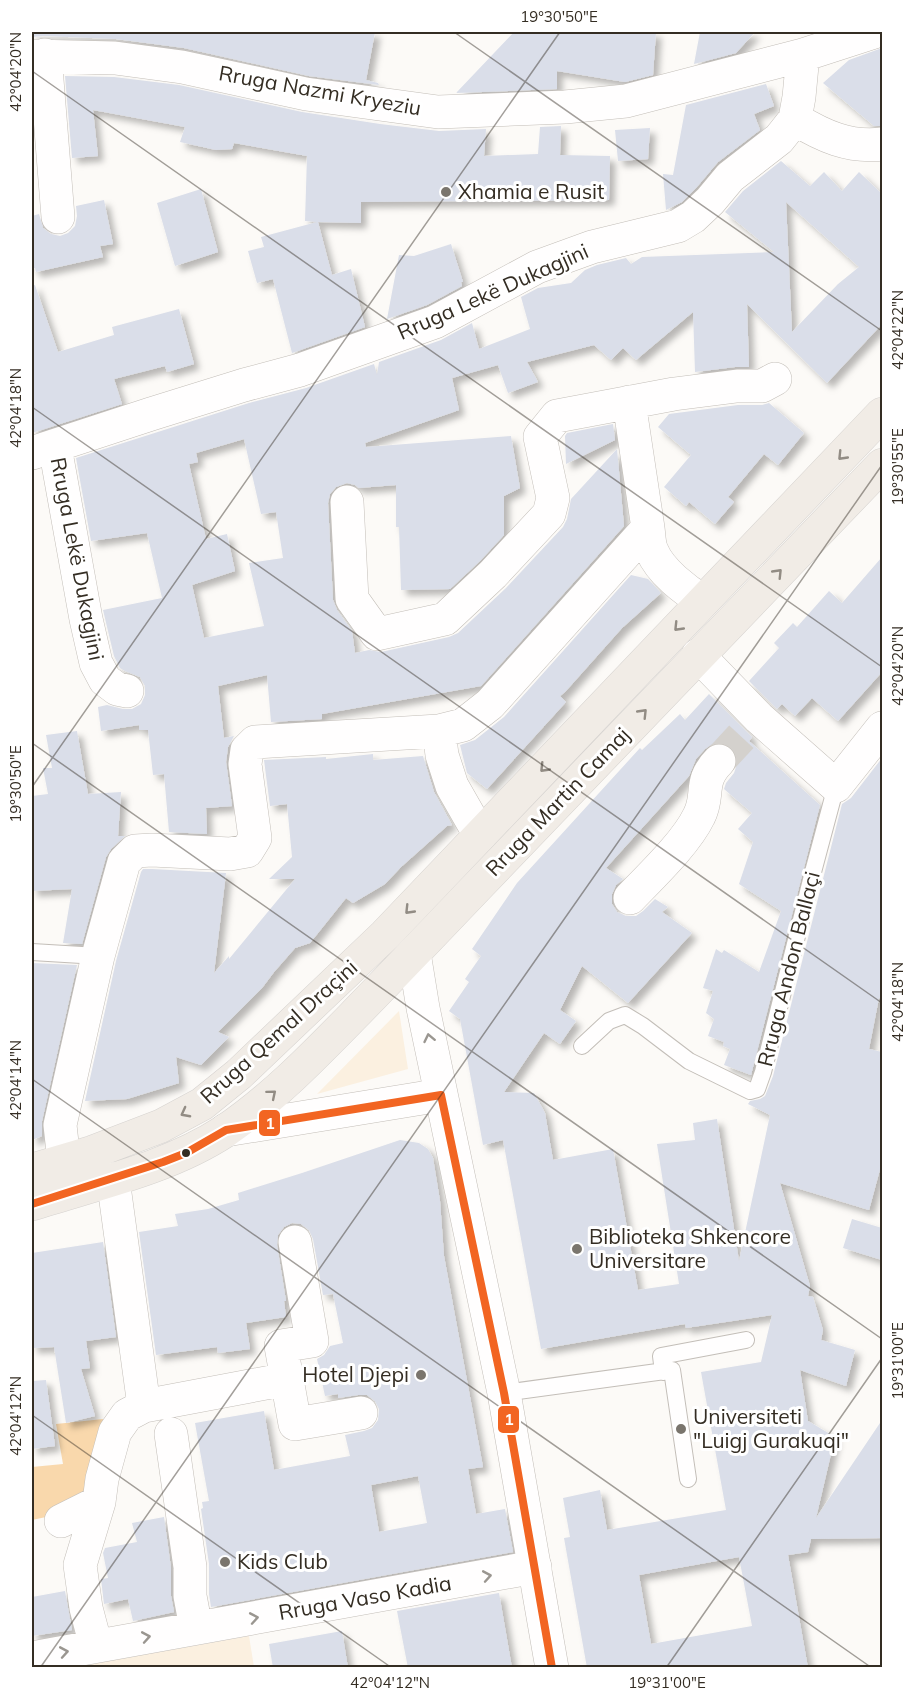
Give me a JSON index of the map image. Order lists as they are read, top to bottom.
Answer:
{
  "streets": {
    "main road": ["Rruga Martin Camaj", "Rruga Qemal Draçini"],
    "street": [
      "Rruga Nazmi Kryeziu",
      "Rruga Lekë Dukagjini",
      "Rruga Andon Ballaçi",
      "Rruga Vaso Kadia"
    ]
  },
  "crossings": [
    ["Rruga Nazmi Kryeziu", "Rruga Lekë Dukagjini"],
    ["Rruga Martin Camaj", "Rruga Qemal Draçini"]
  ],
  "places": [
    "Xhamia e Rusit",
    "Biblioteka Shkencore Universitare",
    "Hotel Djepi",
    "Universiteti \"Luigj Gurakuqi\"",
    "Kids Club"
  ],
  "lines": ["transit line 1"],
  "coordinates": [
    "19°30'50\"E",
    "42°04'20\"N",
    "42°04'22\"N",
    "42°04'18\"N",
    "19°30'55\"E",
    "42°04'14\"N",
    "19°31'00\"E",
    "42°04'12\"N"
  ]
}
